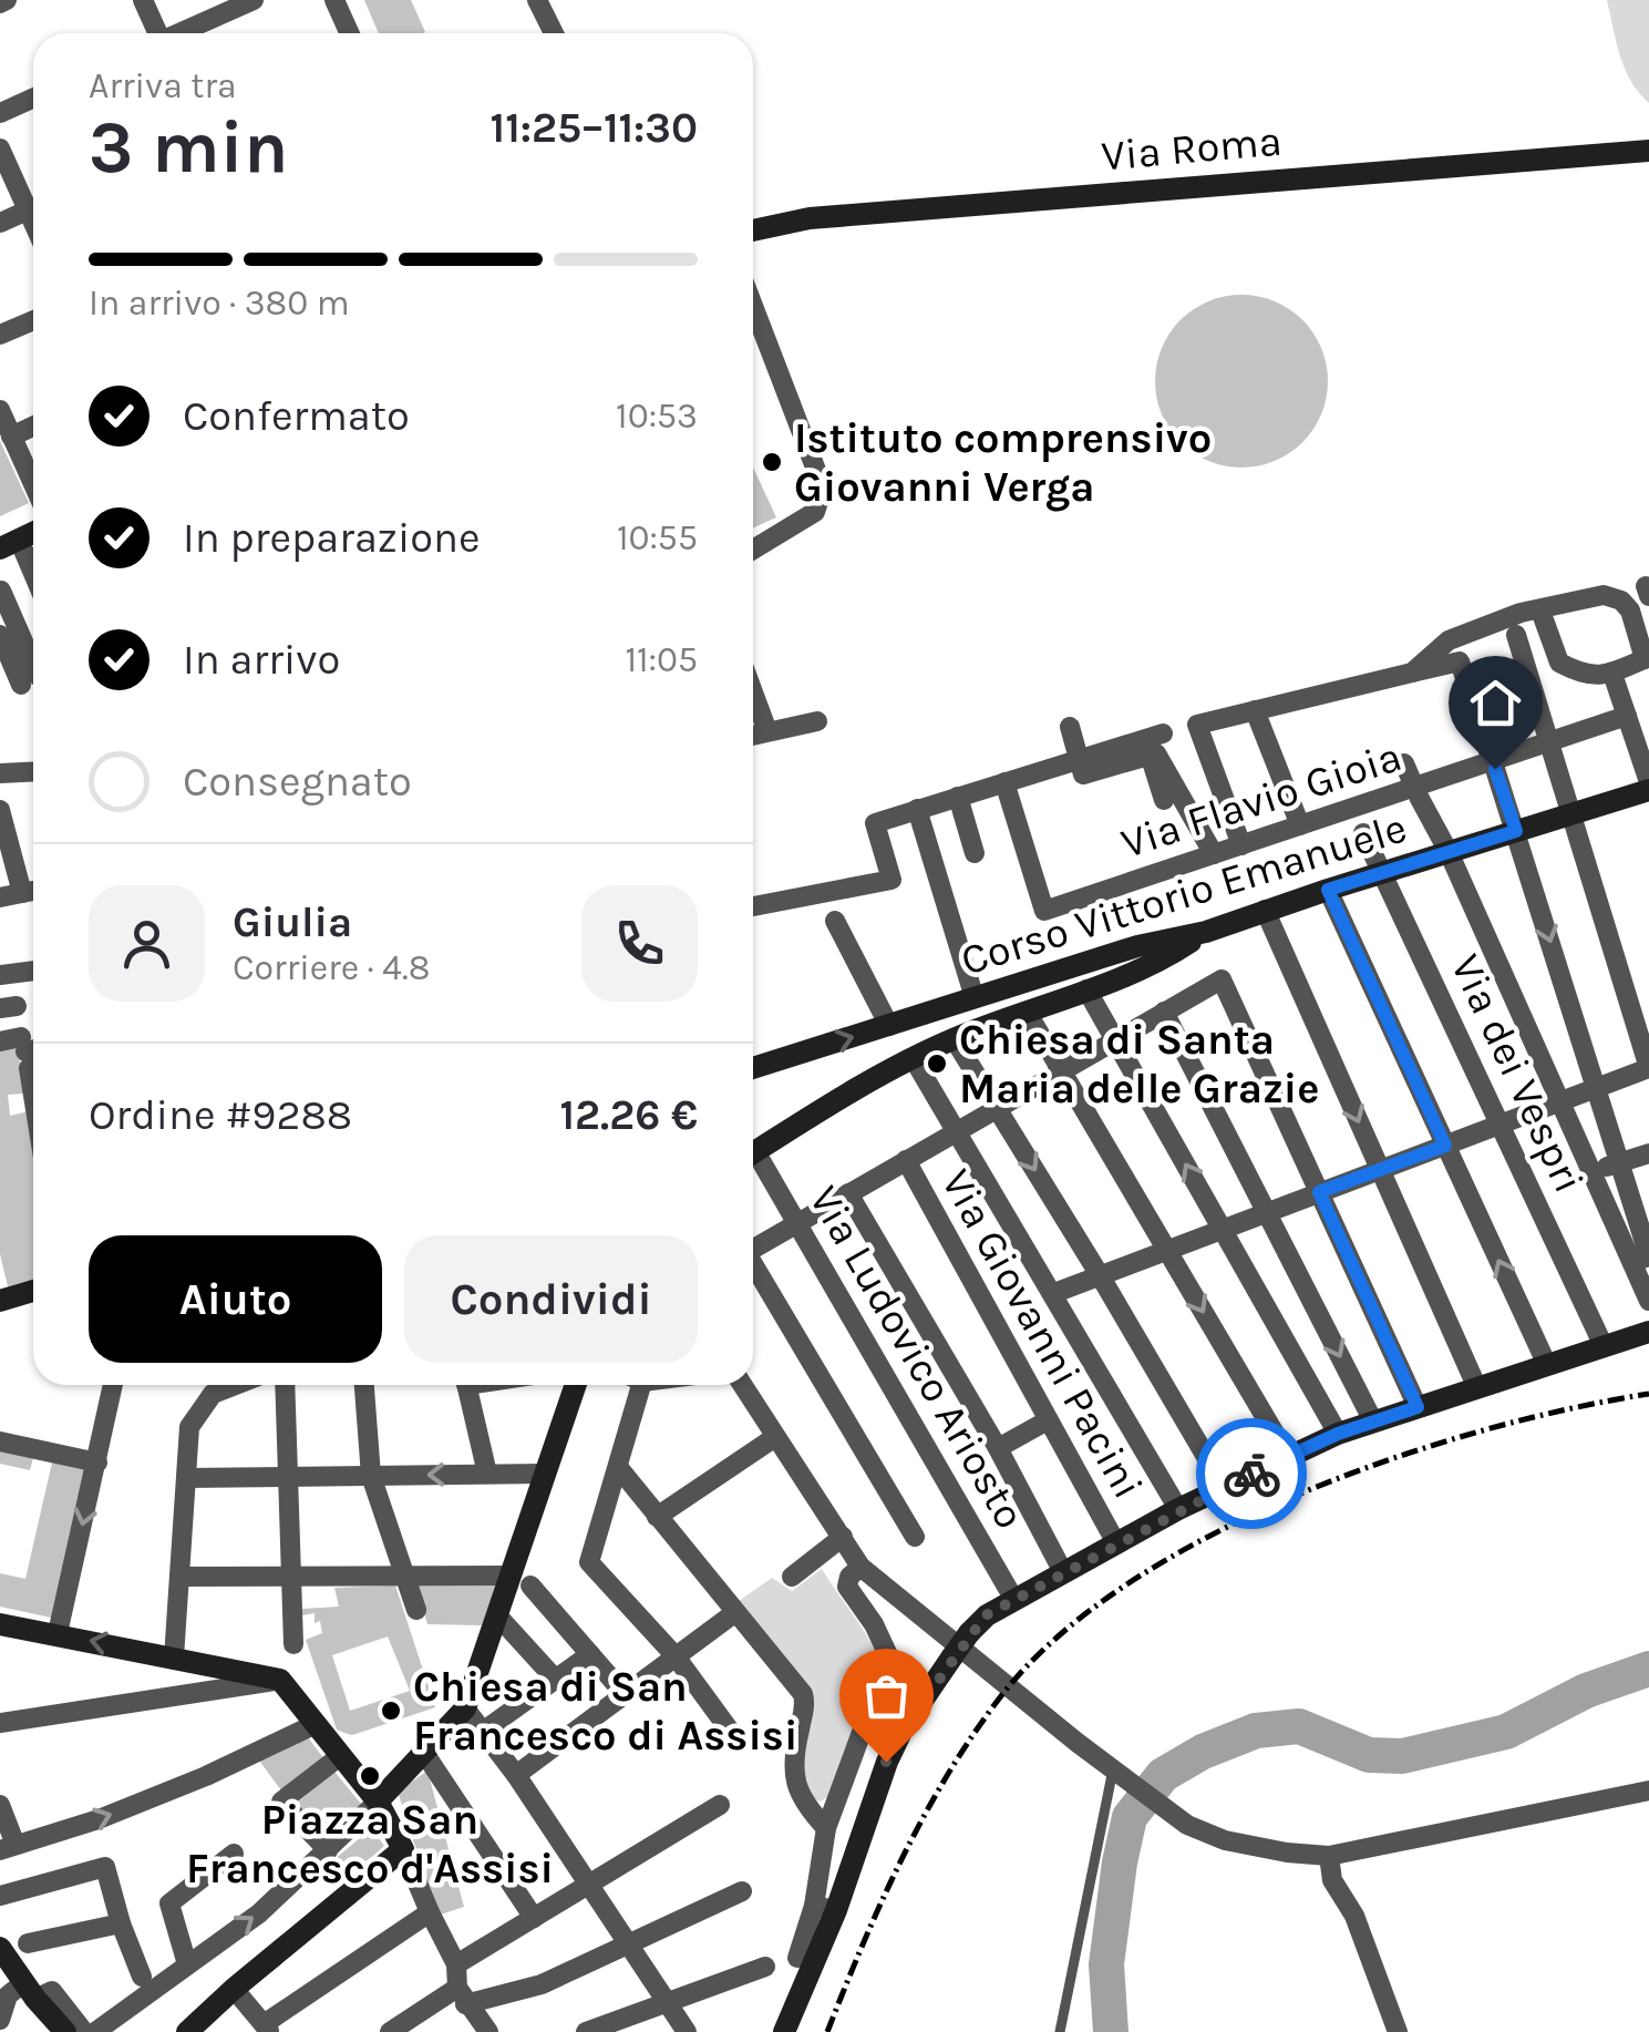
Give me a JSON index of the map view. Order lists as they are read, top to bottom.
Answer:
{
  "streets": {
    "street": [
      "Via Roma",
      "Via Flavio Gioia",
      "Corso Vittorio Emanuele",
      "Via dei Vespri",
      "Via Giovanni Pacini",
      "Via Ludovico Ariosto"
    ]
  },
  "crossings": [
    ["Corso Vittorio Emanuele", "Via dei Vespri"]
  ],
  "places": [
    "Istituto comprensivo Giovanni Verga",
    "Chiesa di Santa Maria delle Grazie",
    "Chiesa di San Francesco di Assisi",
    "Piazza San Francesco d'Assisi"
  ],
  "page": {
    "heading": ["3 min", "Arriva tra", "11:25–11:30"],
    "panel": [
      "Giulia",
      "Corriere · 4.8",
      "Ordine #9288",
      "12.26 €"
    ],
    "bar": "In arrivo · 380 m",
    "list": [
      ["Confermato", "10:53"],
      ["In preparazione", "10:55"],
      ["In arrivo", "11:05"],
      "Consegnato"
    ],
    "buttons": ["Aiuto", "Condividi"]
  }
}
